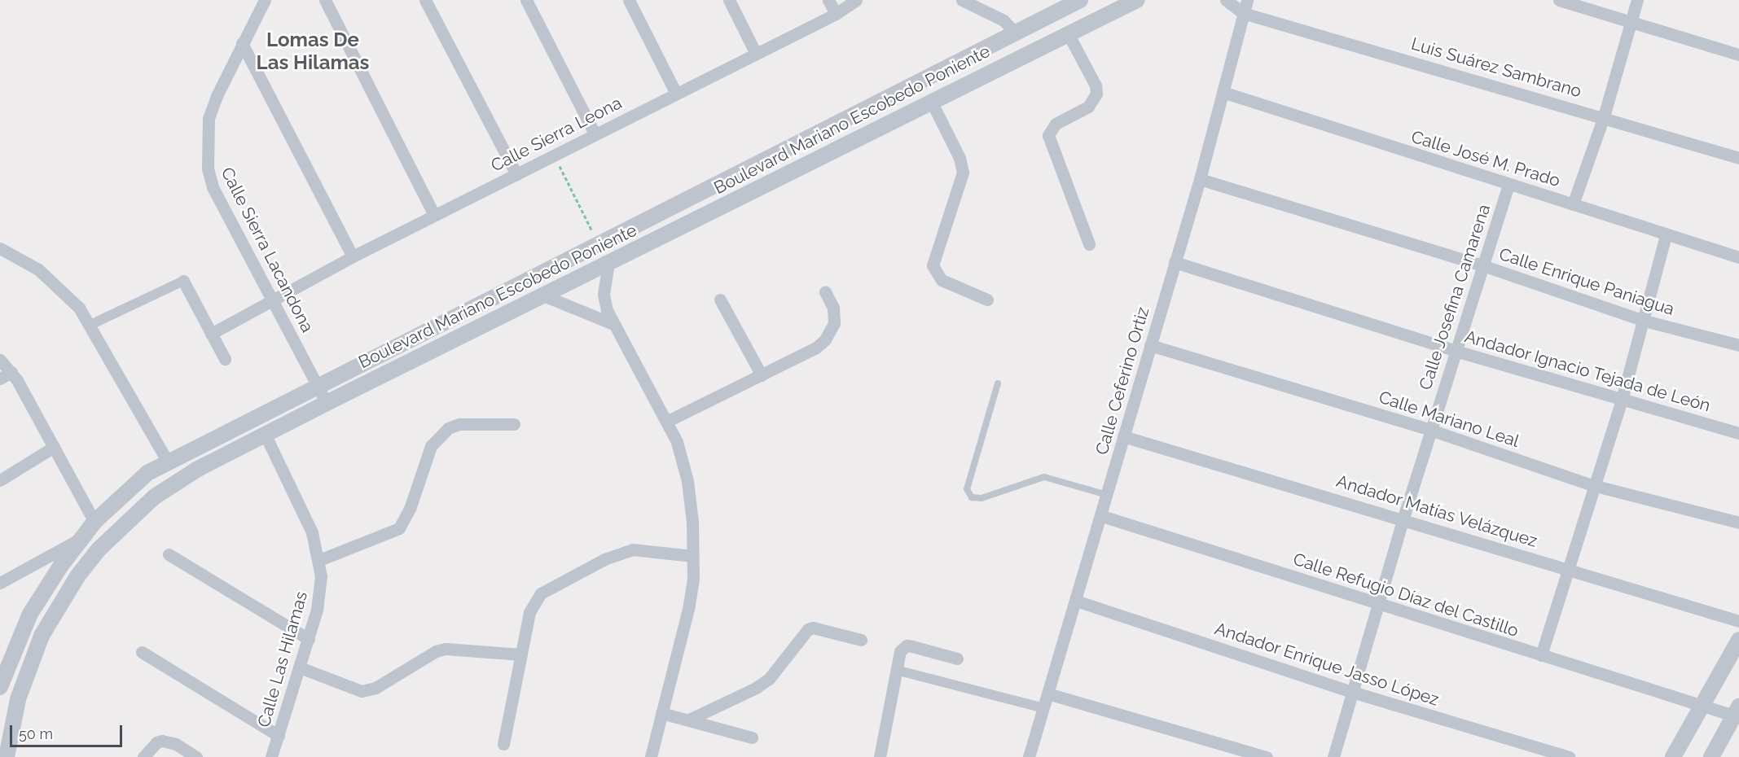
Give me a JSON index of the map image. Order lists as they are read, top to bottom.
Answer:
{
  "streets": {
    "street": [
      "Luis Suárez Sambrano",
      "Boulevard Mariano Escobedo Poniente",
      "Calle Sierra Leona",
      "Calle José M. Prado",
      "Calle Sierra Lacandona",
      "Calle Enrique Paniagua",
      "Calle Josefina Camarena",
      "Andador Ignacio Tejada de León",
      "Calle Ceferino Ortiz",
      "Calle Mariano Leal",
      "Andador Matías Velázquez",
      "Calle Refugio Díaz del Castillo",
      "Calle Las Hilamas",
      "Andador Enrique Jasso López"
    ]
  },
  "crossings": [
    ["Luis Suárez Sambrano", "Calle Ceferino Ortiz"],
    ["Boulevard Mariano Escobedo Poniente", "Calle Sierra Lacandona"],
    ["Boulevard Mariano Escobedo Poniente", "Calle Las Hilamas"],
    ["Calle Sierra Leona", "Calle Sierra Lacandona"],
    ["Calle José M. Prado", "Calle Josefina Camarena"],
    ["Calle José M. Prado", "Calle Ceferino Ortiz"],
    ["Calle Enrique Paniagua", "Calle Josefina Camarena"],
    ["Calle Enrique Paniagua", "Calle Ceferino Ortiz"],
    ["Calle Josefina Camarena", "Andador Ignacio Tejada de León"],
    ["Calle Josefina Camarena", "Calle Mariano Leal"],
    ["Calle Josefina Camarena", "Andador Matías Velázquez"],
    ["Calle Josefina Camarena", "Calle Refugio Díaz del Castillo"],
    ["Calle Josefina Camarena", "Andador Enrique Jasso López"],
    ["Andador Ignacio Tejada de León", "Calle Ceferino Ortiz"],
    ["Calle Ceferino Ortiz", "Calle Mariano Leal"],
    ["Calle Ceferino Ortiz", "Andador Matías Velázquez"],
    ["Calle Ceferino Ortiz", "Calle Refugio Díaz del Castillo"],
    ["Calle Ceferino Ortiz", "Andador Enrique Jasso López"]
  ],
  "districts": ["Lomas De Las Hilamas"],
  "scale_bar": "50 m"
}
